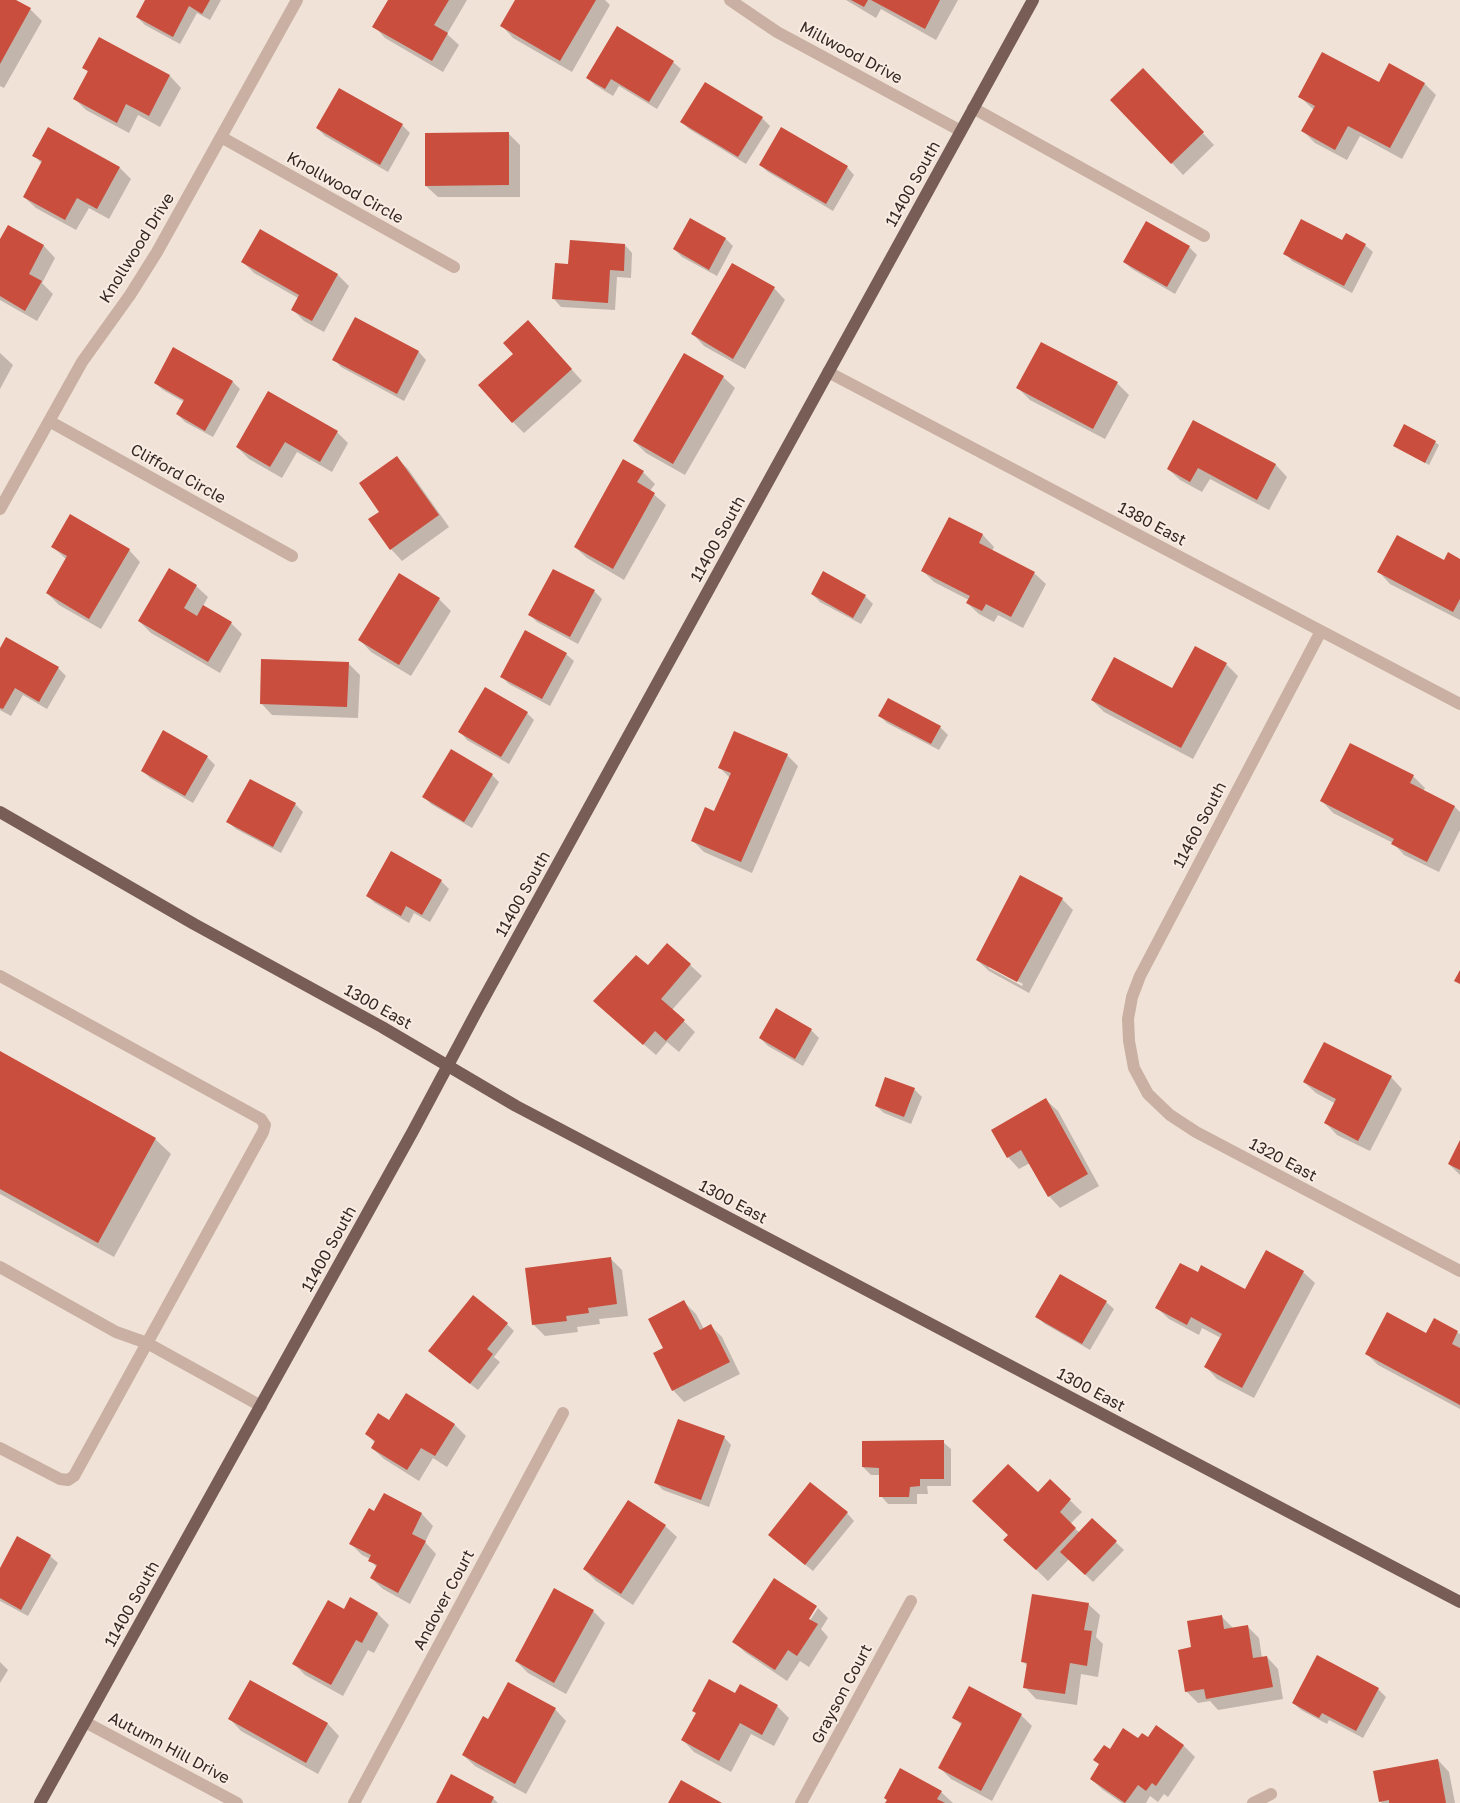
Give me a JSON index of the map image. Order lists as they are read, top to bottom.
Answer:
{
  "streets": {
    "main road": ["11400 South", "1300 East"],
    "street": [
      "Millwood Drive",
      "Knollwood Circle",
      "Knollwood Drive",
      "Clifford Circle",
      "1380 East",
      "11460 South",
      "1320 East",
      "Andover Court",
      "Grayson Court",
      "Autumn Hill Drive"
    ]
  },
  "crossings": [
    ["Millwood Drive", "11400 South"],
    ["11400 South", "1380 East"],
    ["11400 South", "1300 East"],
    ["11400 South", "Autumn Hill Drive"],
    ["Knollwood Circle", "Knollwood Drive"],
    ["Knollwood Drive", "Clifford Circle"],
    ["1380 East", "11460 South"],
    ["11460 South", "1320 East"]
  ]
}
